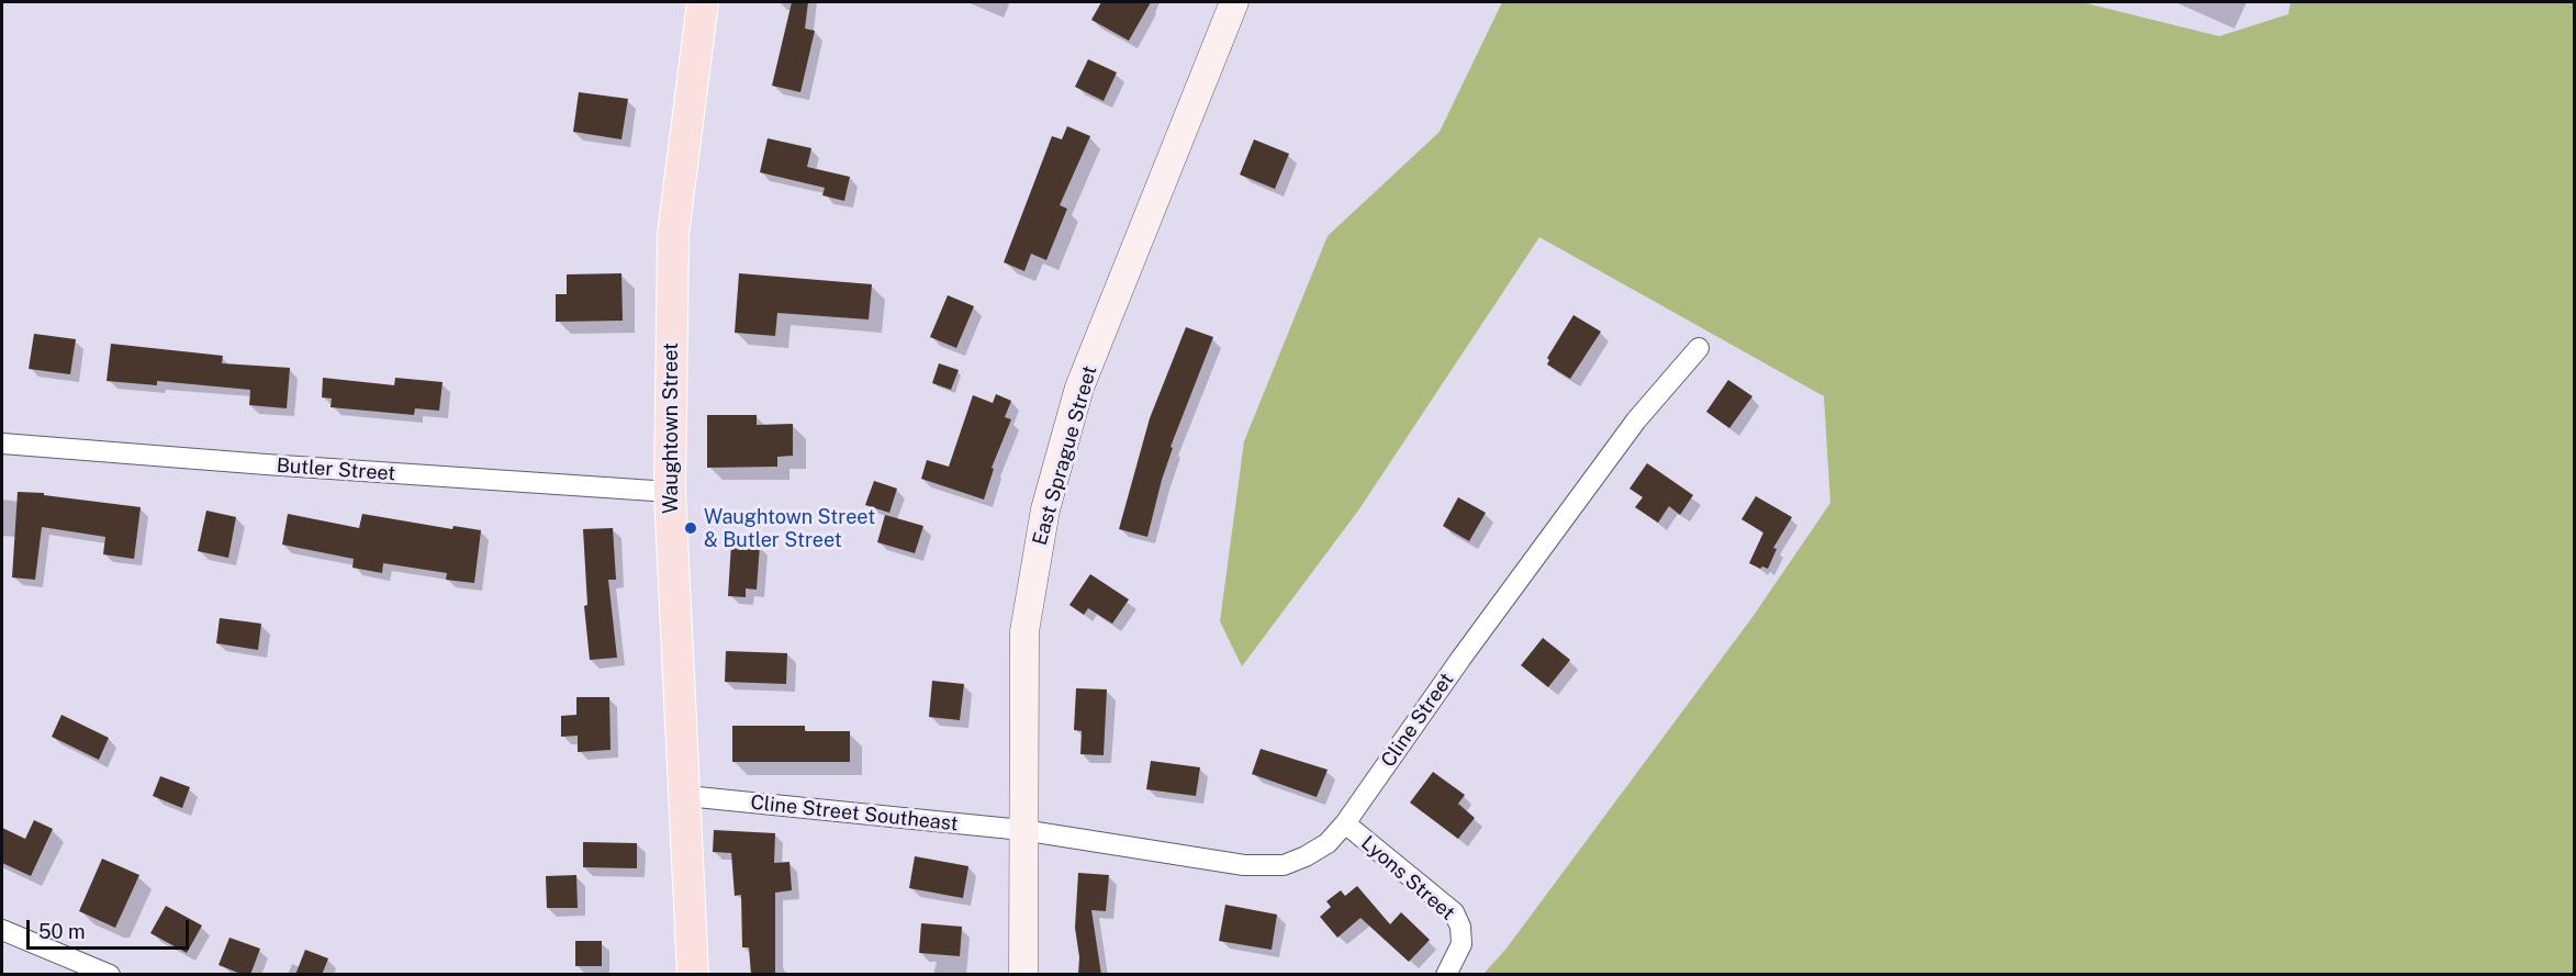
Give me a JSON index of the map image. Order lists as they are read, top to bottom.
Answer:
{
  "streets": {
    "main road": ["Waughtown Street"],
    "street": [
      "East Sprague Street",
      "Butler Street",
      "Cline Street",
      "Cline Street Southeast",
      "Lyons Street"
    ]
  },
  "crossings": [
    ["Waughtown Street", "Butler Street"],
    ["Waughtown Street", "Cline Street Southeast"],
    ["East Sprague Street", "Cline Street"],
    ["East Sprague Street", "Cline Street Southeast"],
    ["Cline Street", "Cline Street Southeast"],
    ["Cline Street", "Lyons Street"]
  ],
  "places": ["Waughtown Street & Butler Street"],
  "scale_bar": "50 m"
}
